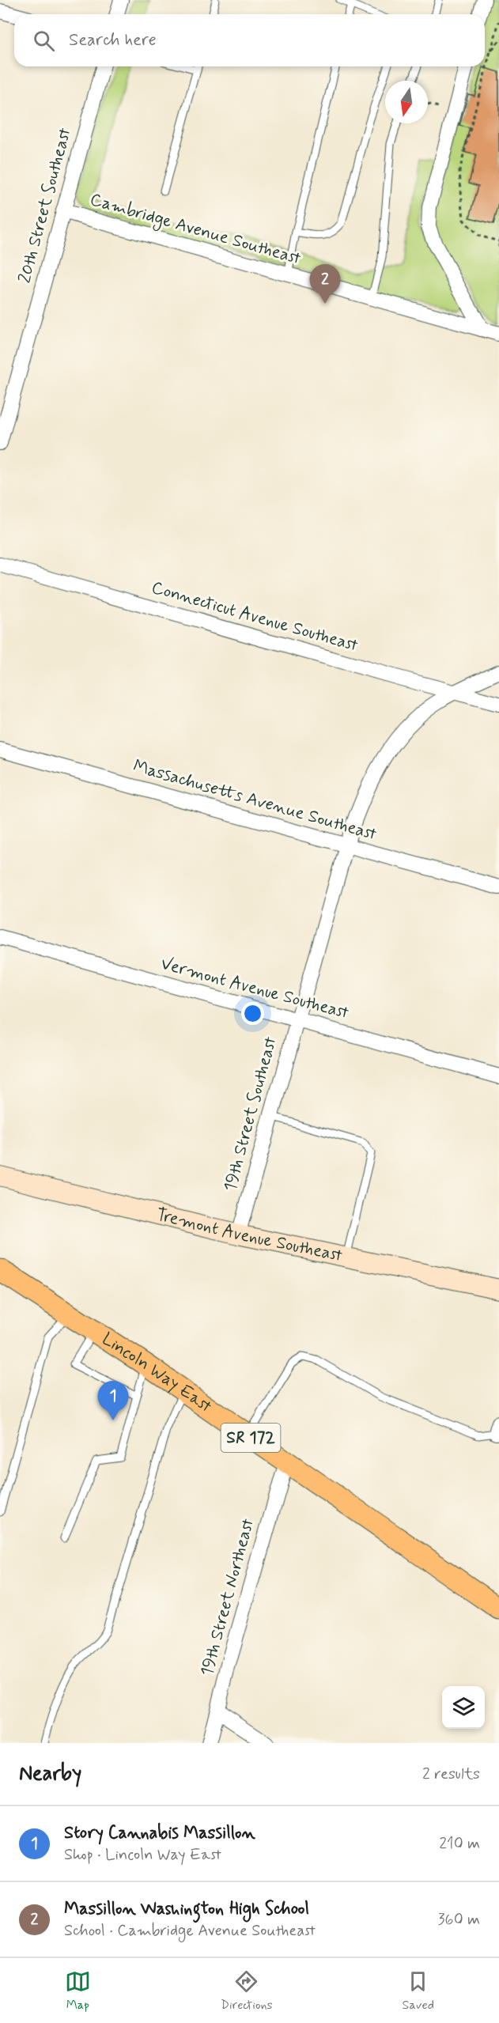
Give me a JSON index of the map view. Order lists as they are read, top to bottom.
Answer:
{
  "streets": {
    "main road": ["Lincoln Way East", "SR 172"],
    "street": [
      "20th Street Southeast",
      "Cambridge Avenue Southeast",
      "Connecticut Avenue Southeast",
      "Massachusetts Avenue Southeast",
      "Vermont Avenue Southeast",
      "19th Street Southeast",
      "Tremont Avenue Southeast",
      "19th Street Northeast"
    ]
  },
  "crossings": [
    ["20th Street Southeast", "Cambridge Avenue Southeast"],
    ["Connecticut Avenue Southeast", "19th Street Southeast"],
    ["Massachusetts Avenue Southeast", "19th Street Southeast"],
    ["Vermont Avenue Southeast", "19th Street Southeast"],
    ["19th Street Southeast", "Tremont Avenue Southeast"],
    ["Lincoln Way East", "19th Street Northeast"]
  ],
  "north": "bottom",
  "page": {
    "search": "Search here",
    "pins": ["2", "1"],
    "heading": ["Nearby", "2 results"],
    "list": [
      {
        "mark": "1",
        "name": "Story Cannabis Massillon",
        "note": "Shop · Lincoln Way East",
        "value": "210 m"
      },
      {
        "mark": "2",
        "name": "Massillon Washington High School",
        "note": "School · Cambridge Avenue Southeast",
        "value": "360 m"
      }
    ],
    "nav": ["Map", "Directions", "Saved"]
  }
}
